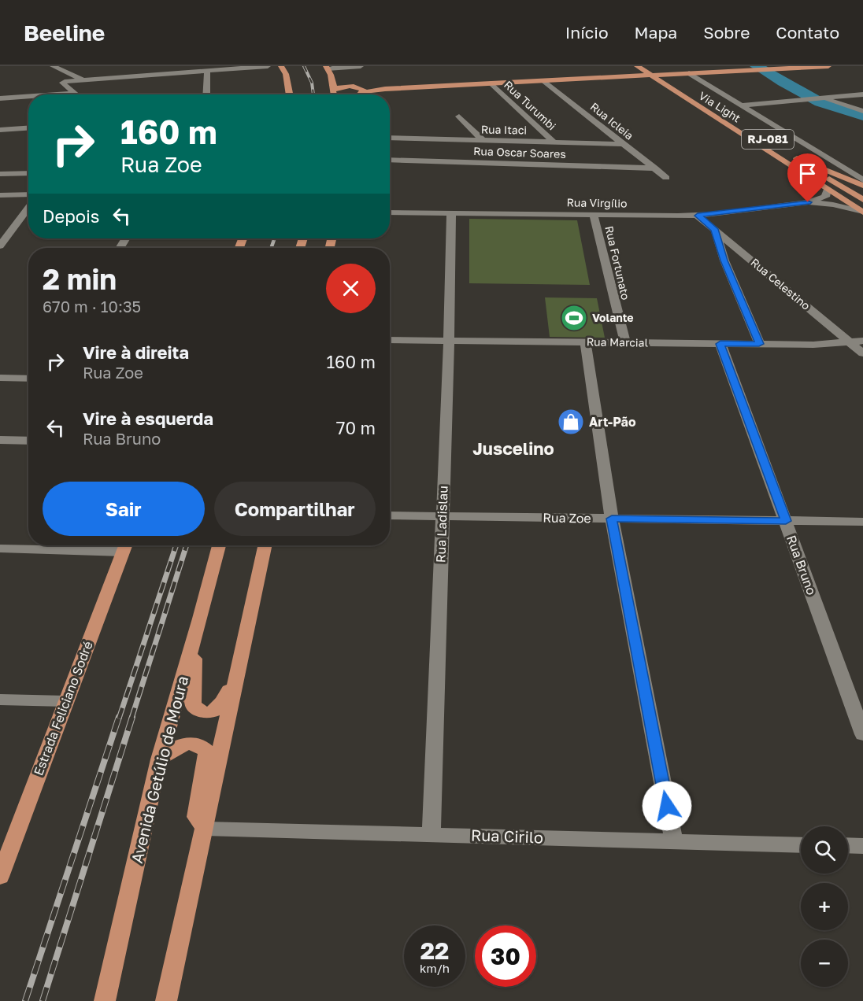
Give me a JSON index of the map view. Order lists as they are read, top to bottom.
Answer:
{
  "streets": {
    "main road": [
      "Via Light",
      "RJ-081",
      "Estrada Feliciano Sodré",
      "Avenida Getúlio de Moura"
    ],
    "street": [
      "Rua Turumbi",
      "Rua Icleia",
      "Rua Itaci",
      "Rua Oscar Soares",
      "Rua Virgílio",
      "Rua Fortunato",
      "Rua Celestino",
      "Rua Marcial",
      "Rua Zoe",
      "Rua Ladislau",
      "Rua Bruno",
      "Rua Cirilo"
    ]
  },
  "crossings": [
    ["Rua Turumbi", "Rua Itaci"],
    ["Via Light", "Rua Virgílio"],
    ["Rua Icleia", "Rua Itaci"],
    ["Rua Icleia", "Rua Oscar Soares"],
    ["Rua Virgílio", "Rua Fortunato"],
    ["Rua Virgílio", "Rua Celestino"],
    ["Rua Virgílio", "Rua Ladislau"],
    ["Rua Fortunato", "Rua Marcial"],
    ["Rua Celestino", "Rua Marcial"],
    ["Rua Marcial", "Rua Ladislau"],
    ["Rua Marcial", "Rua Bruno"],
    ["Rua Zoe", "Rua Ladislau"],
    ["Rua Zoe", "Rua Bruno"],
    ["Rua Ladislau", "Rua Cirilo"]
  ],
  "districts": ["Juscelino"],
  "places": {
    "sports": ["Volante"],
    "shop": ["Art-Pão"]
  },
  "page": {
    "header": "Beeline",
    "nav": [
      "Início",
      "Mapa",
      "Sobre",
      "Contato"
    ],
    "turn": ["160 m", "Rua Zoe"],
    "then": "Depois",
    "heading": ["2 min", "670 m · 10:35"],
    "list": [
      {
        "name": "Vire à direita",
        "note": "Rua Zoe",
        "value": "160 m"
      },
      {
        "name": "Vire à esquerda",
        "note": "Rua Bruno",
        "value": "70 m"
      }
    ],
    "buttons": ["Sair", "Compartilhar"],
    "map_buttons": ["+", "−"],
    "speed": "22 km/h",
    "limit": "30"
  }
}
